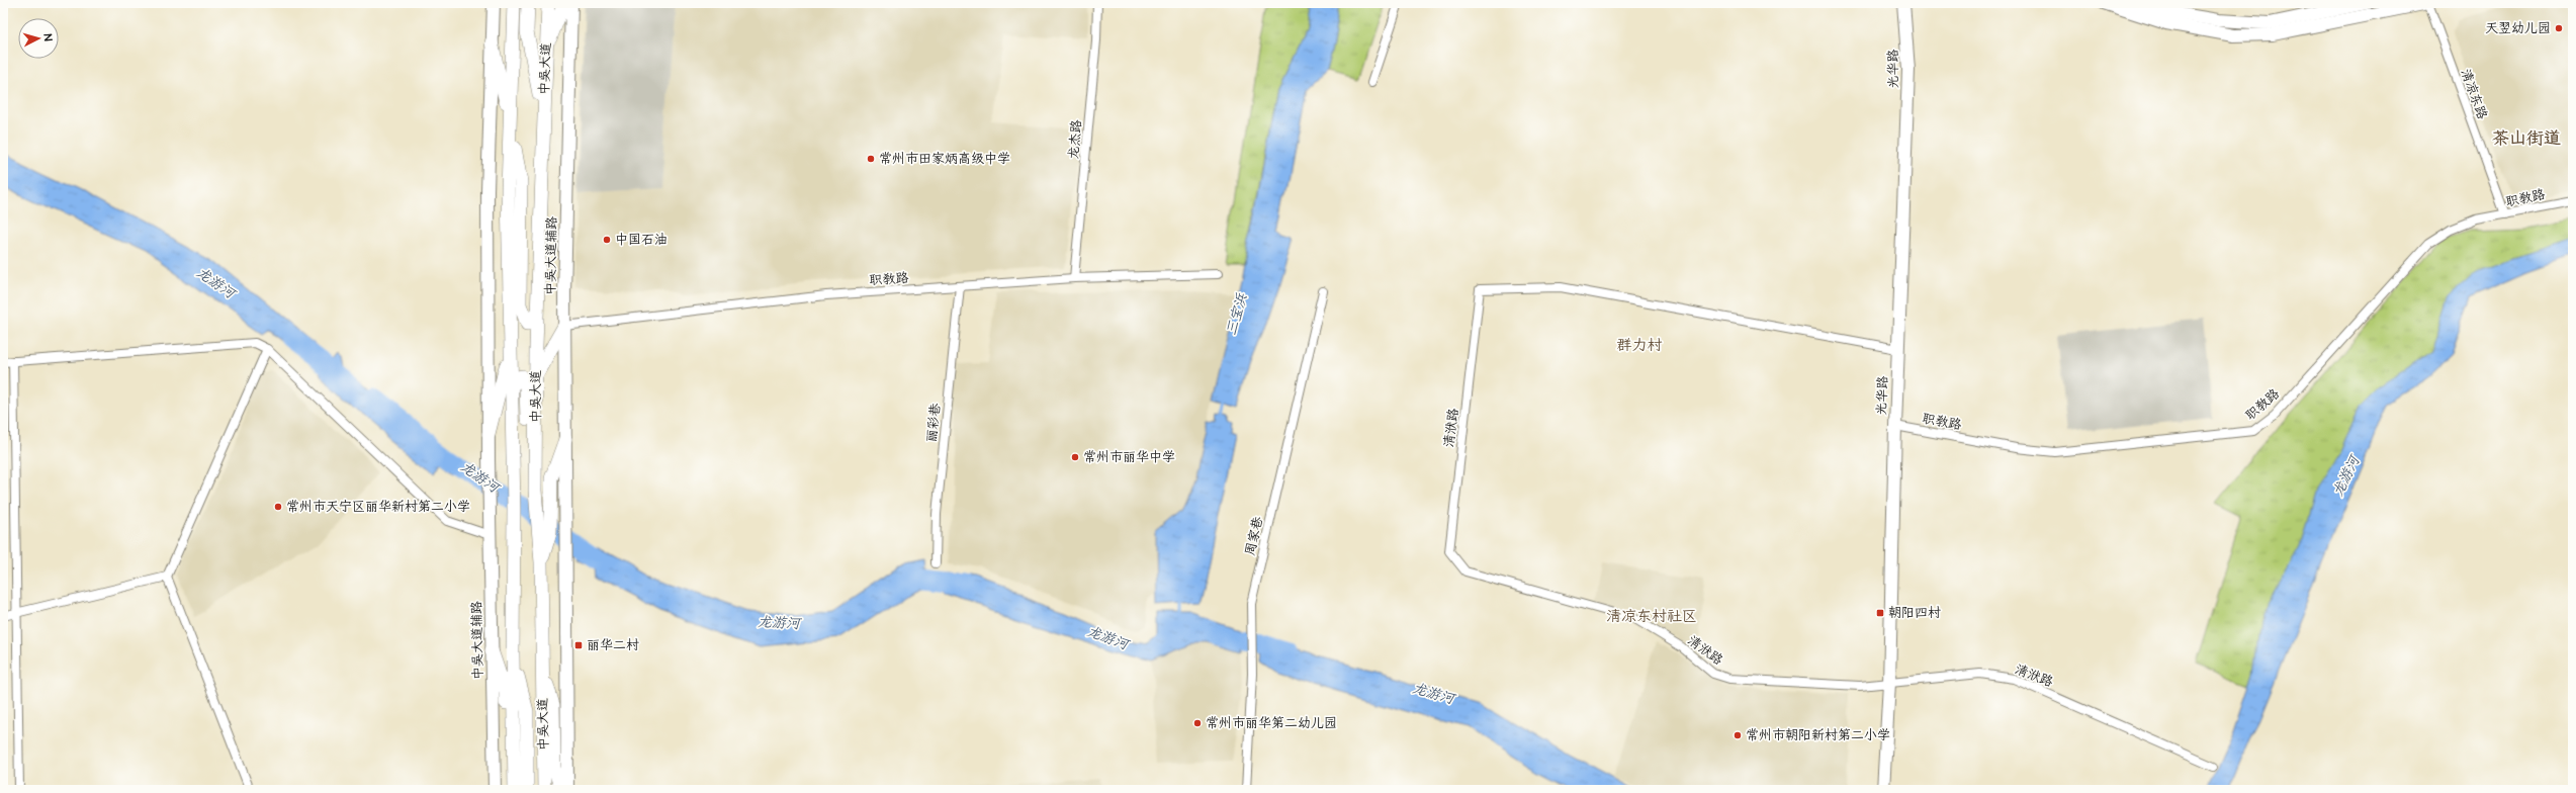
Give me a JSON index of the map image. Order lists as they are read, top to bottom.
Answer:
{
  "streets": {
    "main road": ["中吴大道", "光华路", "中吴大道辅路"],
    "street": [
      "清凉东路",
      "龙杰路",
      "职教路",
      "丽彩巷",
      "清洑路",
      "周家巷"
    ]
  },
  "crossings": [
    ["光华路", "职教路"],
    ["光华路", "清洑路"],
    ["清凉东路", "职教路"],
    ["龙杰路", "职教路"],
    ["职教路", "中吴大道辅路"],
    ["职教路", "丽彩巷"]
  ],
  "districts": ["茶山街道", "群力村", "清凉东村社区"],
  "water": ["龙游河", "三宝浜"],
  "places": {
    "other": [
      "天翌幼儿园",
      "常州市田家炳高级中学",
      "中国石油",
      "常州市丽华中学",
      "常州市天宁区丽华新村第二小学",
      "常州市丽华第二幼儿园",
      "常州市朝阳新村第二小学"
    ],
    "transit": ["朝阳四村", "丽华二村"]
  },
  "north": "right"
}
